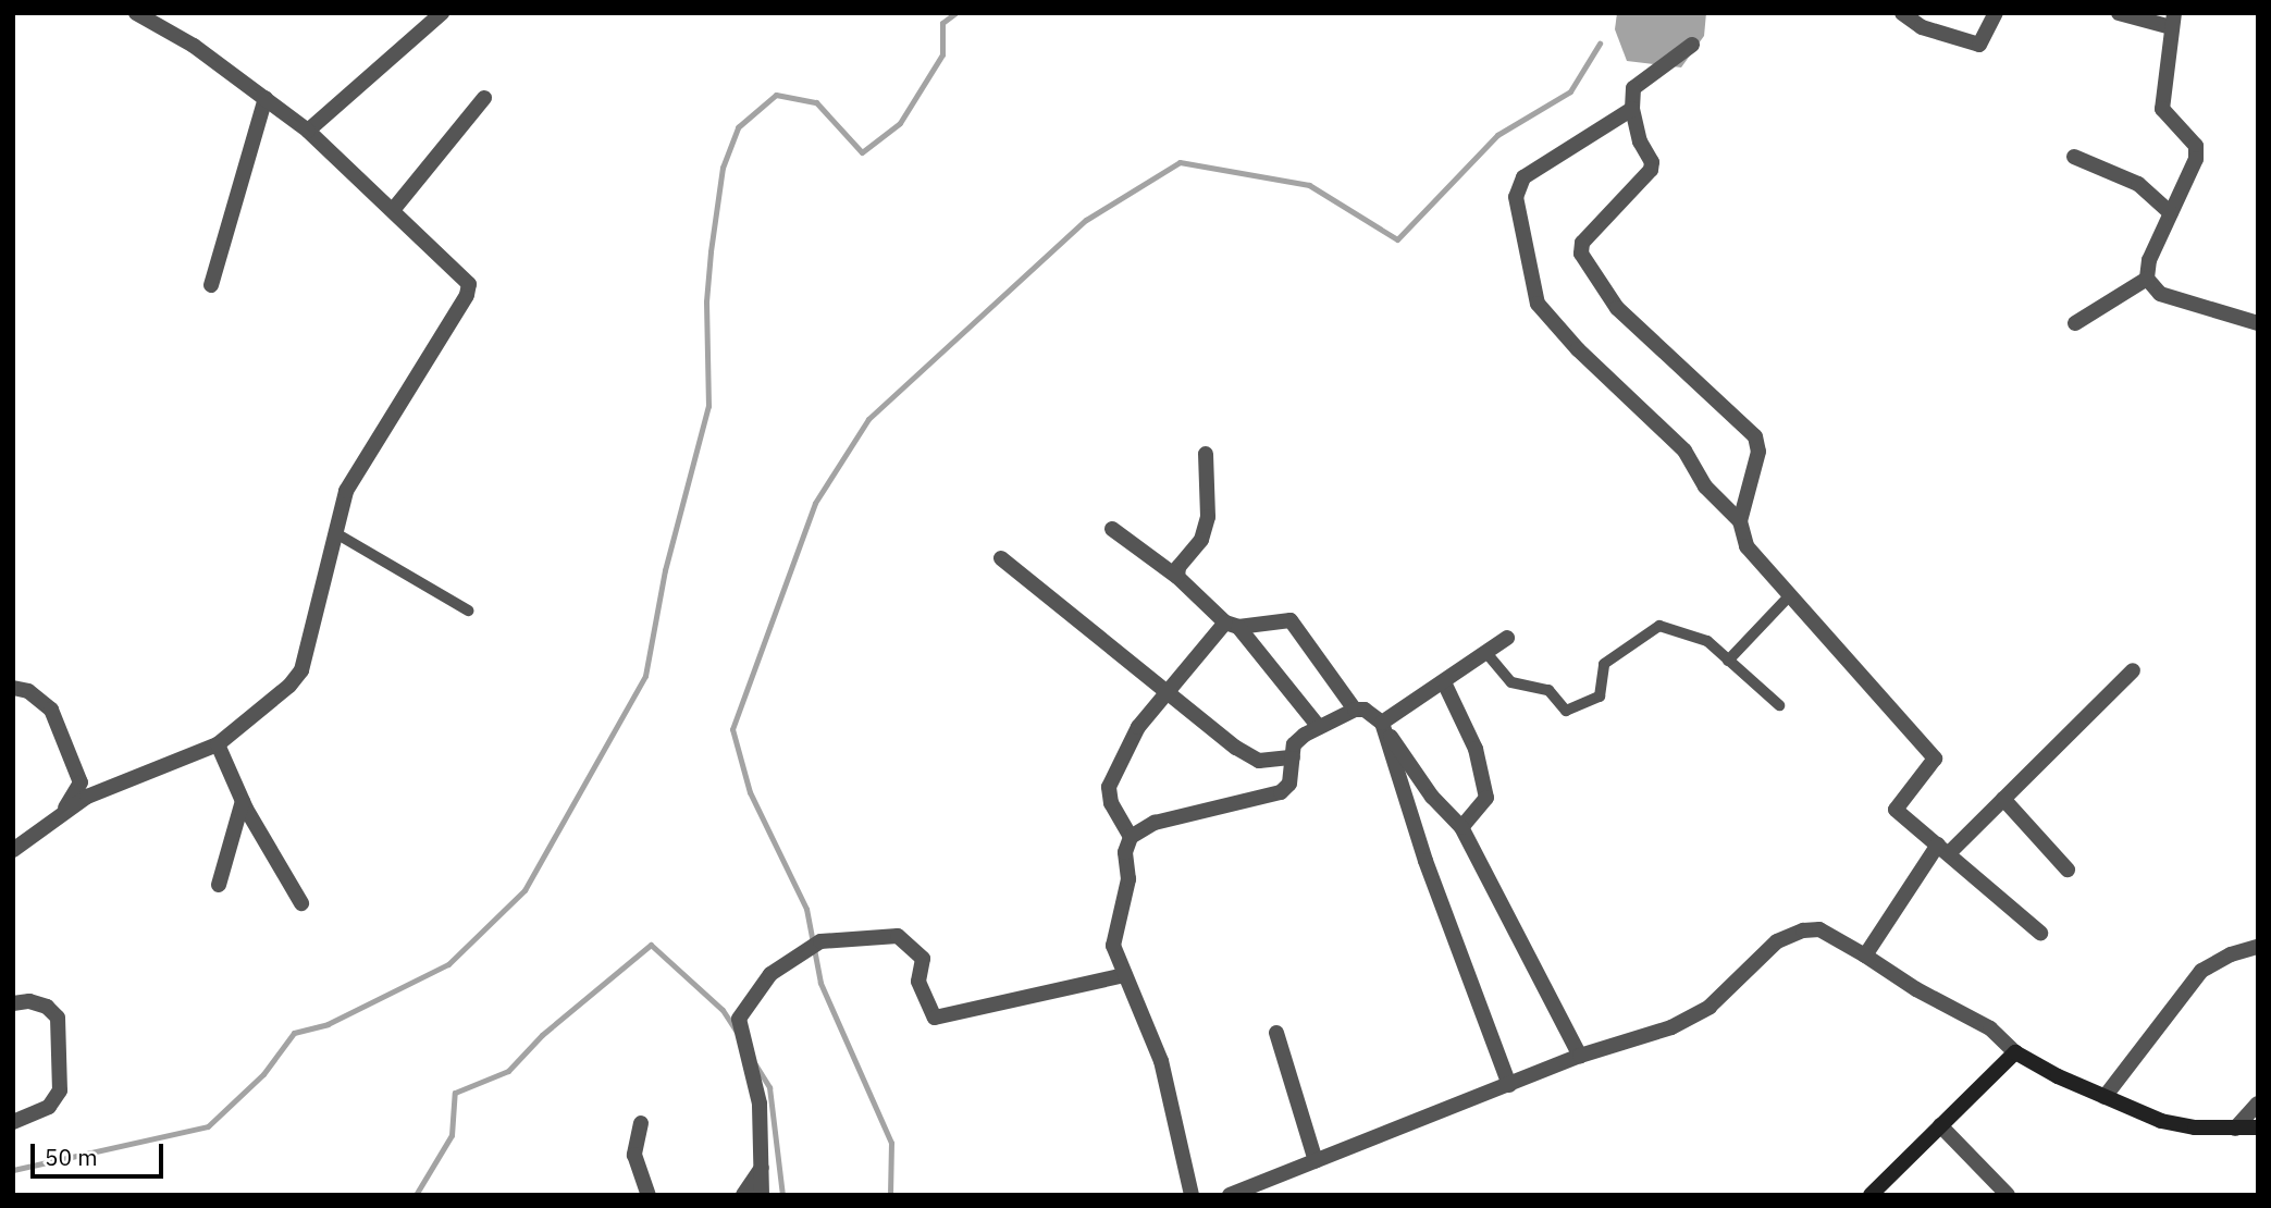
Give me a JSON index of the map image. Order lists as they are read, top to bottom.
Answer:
{
  "scale_bar": "50 m"
}
